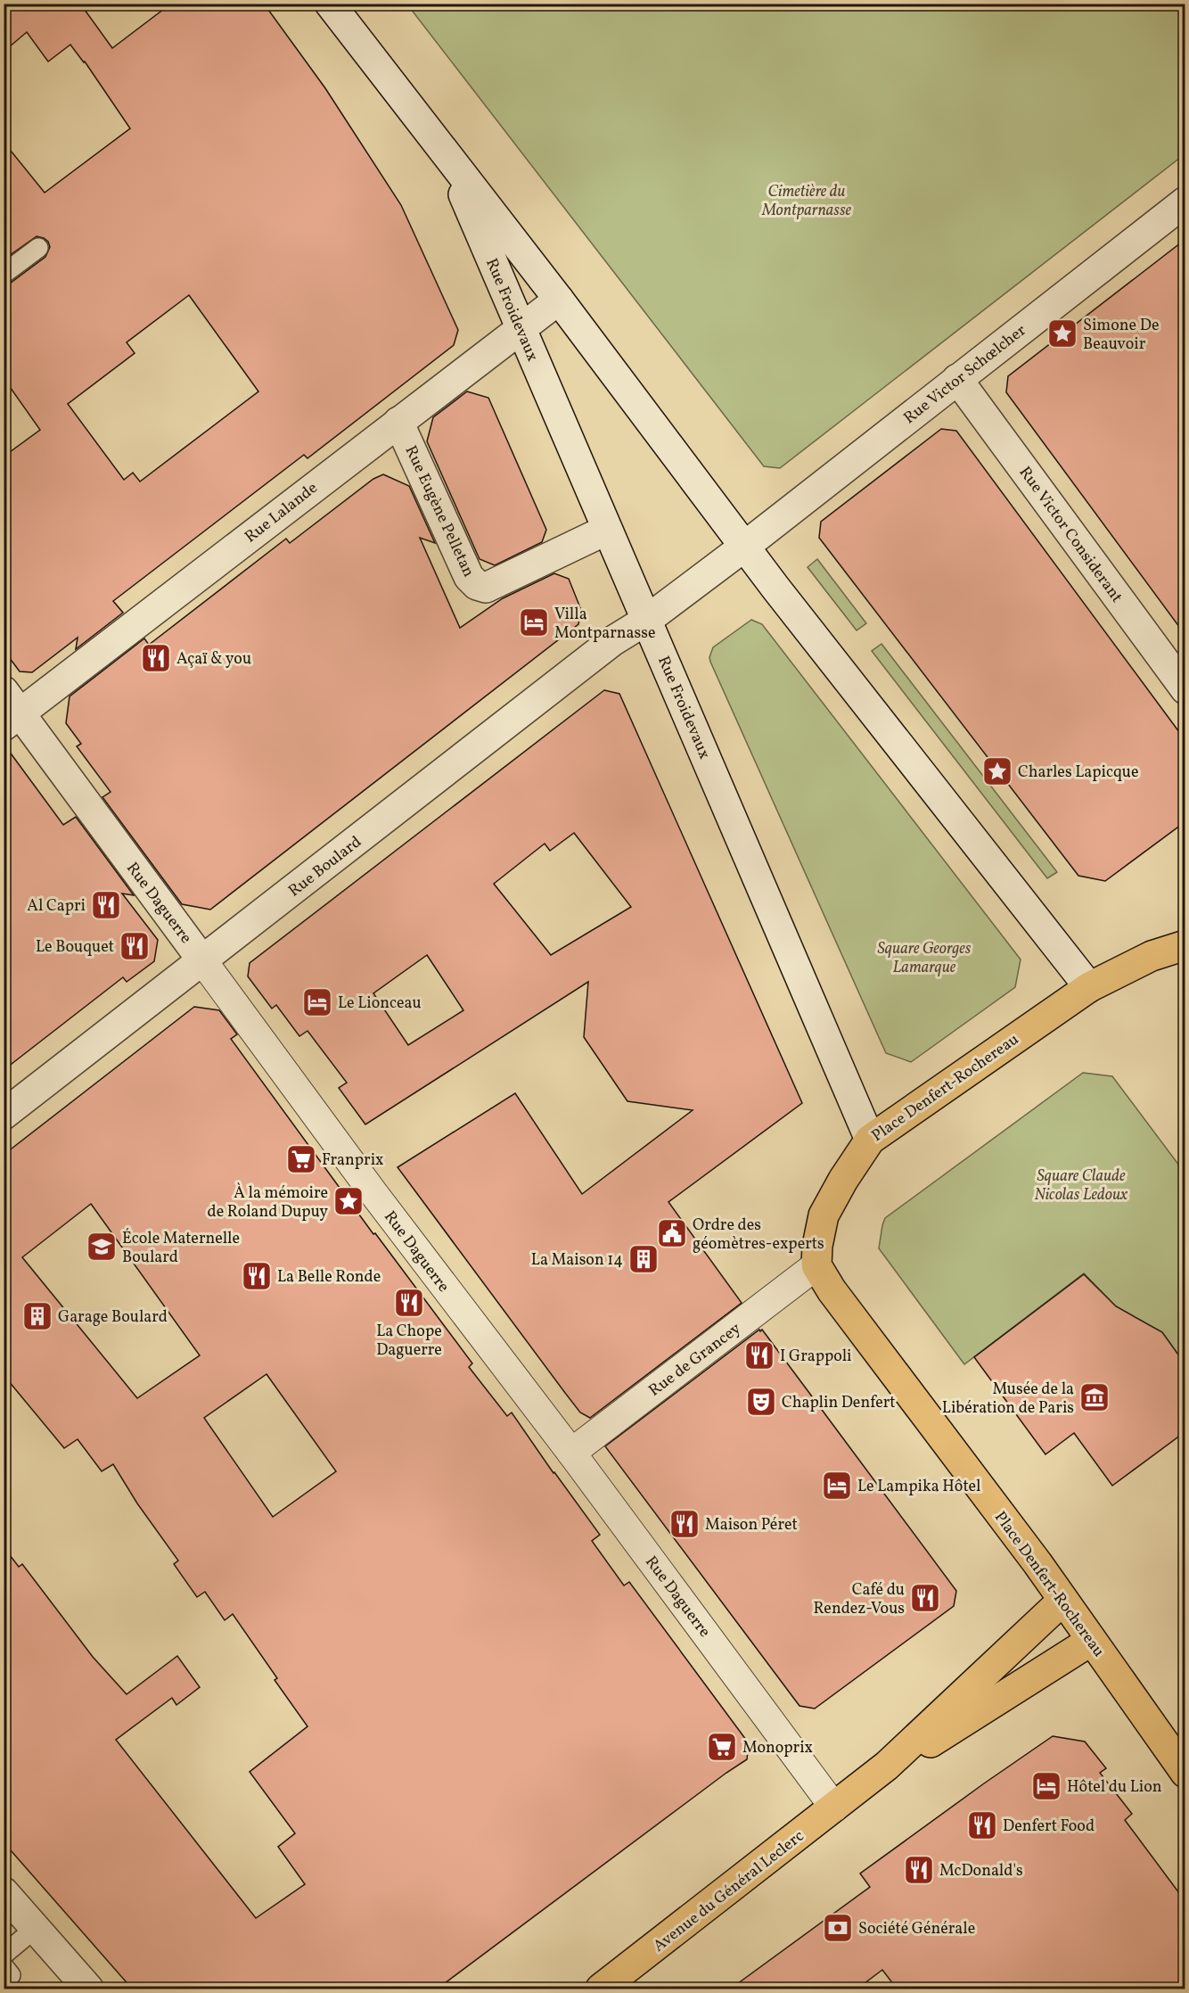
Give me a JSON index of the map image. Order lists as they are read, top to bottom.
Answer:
{
  "streets": {
    "main road": ["Place Denfert-Rochereau", "Avenue du Général Leclerc"],
    "street": [
      "Rue Froidevaux",
      "Rue Victor Schœlcher",
      "Rue Eugène Pelletan",
      "Rue Lalande",
      "Rue Victor Considerant",
      "Rue Boulard",
      "Rue Daguerre",
      "Rue de Grancey"
    ]
  },
  "crossings": [
    ["Rue Froidevaux", "Rue Victor Schœlcher"],
    ["Rue Froidevaux", "Rue Eugène Pelletan"],
    ["Rue Froidevaux", "Rue Lalande"],
    ["Rue Froidevaux", "Rue Boulard"],
    ["Rue Froidevaux", "Place Denfert-Rochereau"],
    ["Rue Victor Schœlcher", "Rue Victor Considerant"],
    ["Rue Victor Schœlcher", "Rue Boulard"],
    ["Rue Eugène Pelletan", "Rue Lalande"],
    ["Rue Lalande", "Rue Daguerre"],
    ["Rue Boulard", "Rue Daguerre"],
    ["Rue Daguerre", "Rue de Grancey"],
    ["Rue Daguerre", "Avenue du Général Leclerc"],
    ["Place Denfert-Rochereau", "Rue de Grancey"],
    ["Place Denfert-Rochereau", "Avenue du Général Leclerc"]
  ],
  "parks": ["Cimetière du Montparnasse", "Square Georges Lamarque", "Square Claude Nicolas Ledoux"],
  "places": {
    "place": ["Simone De Beauvoir", "Charles Lapicque", "À la mémoire de Roland Dupuy"],
    "hotel": [
      "Villa Montparnasse",
      "Le Lionceau",
      "Le Lampika Hôtel",
      "Hôtel du Lion"
    ],
    "restaurant": [
      "Açaï & you",
      "Al Capri",
      "Le Bouquet",
      "La Belle Ronde",
      "La Chope Daguerre",
      "I Grappoli",
      "Maison Péret",
      "Café du Rendez-Vous",
      "Denfert Food",
      "McDonald's"
    ],
    "supermarket": ["Franprix", "Monoprix"],
    "public building": ["Ordre des géomètres-experts"],
    "school or university": ["École Maternelle Boulard"],
    "building": ["La Maison 14", "Garage Boulard"],
    "museum": ["Musée de la Libération de Paris"],
    "theatre": ["Chaplin Denfert"],
    "bank": ["Société Générale"]
  }
}
